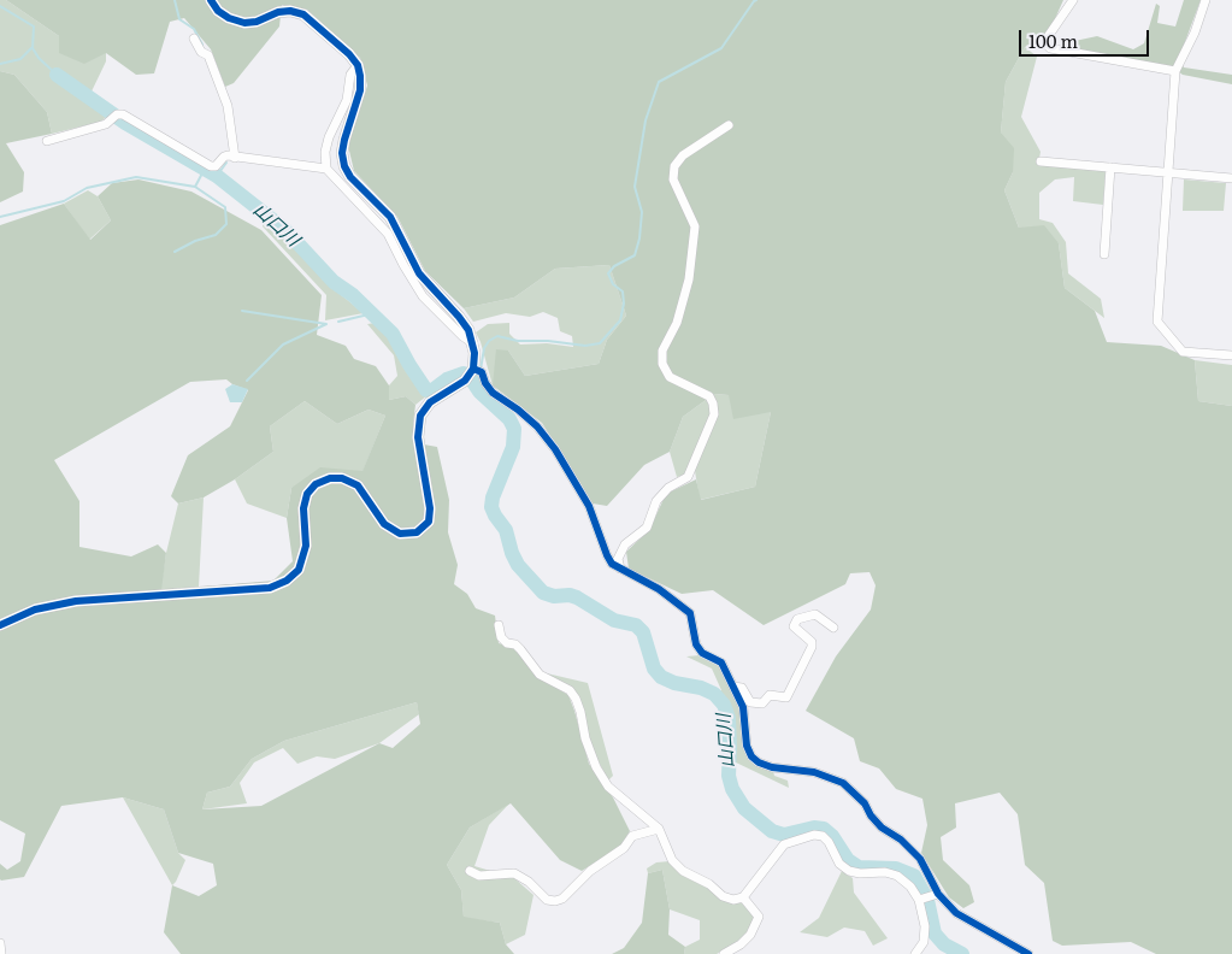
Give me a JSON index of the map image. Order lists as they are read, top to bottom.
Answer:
{
  "water": ["山口川"],
  "scale_bar": "100 m"
}
